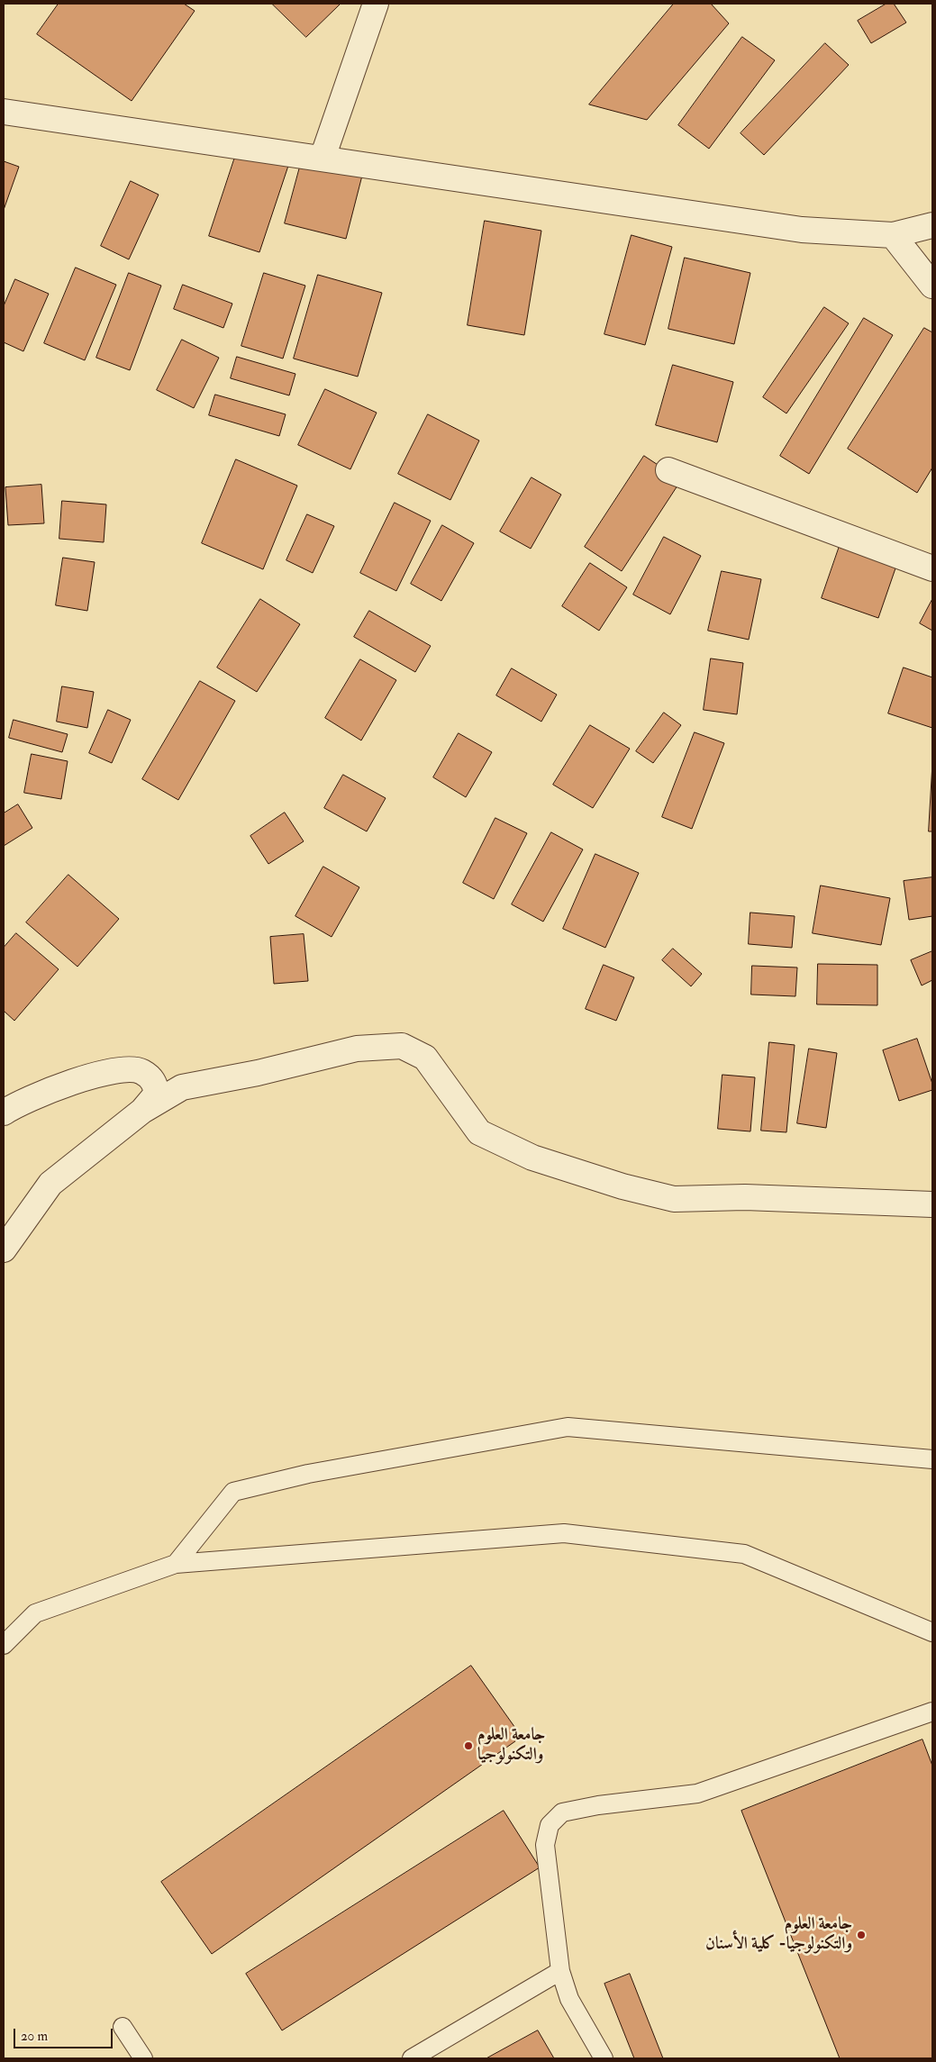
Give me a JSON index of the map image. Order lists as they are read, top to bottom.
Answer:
{
  "places": ["جامعة العلوم والتكنولوجيا", "جامعة العلوم والتكنولوجيا- كلية الأسنان"],
  "scale_bar": "20 m"
}
